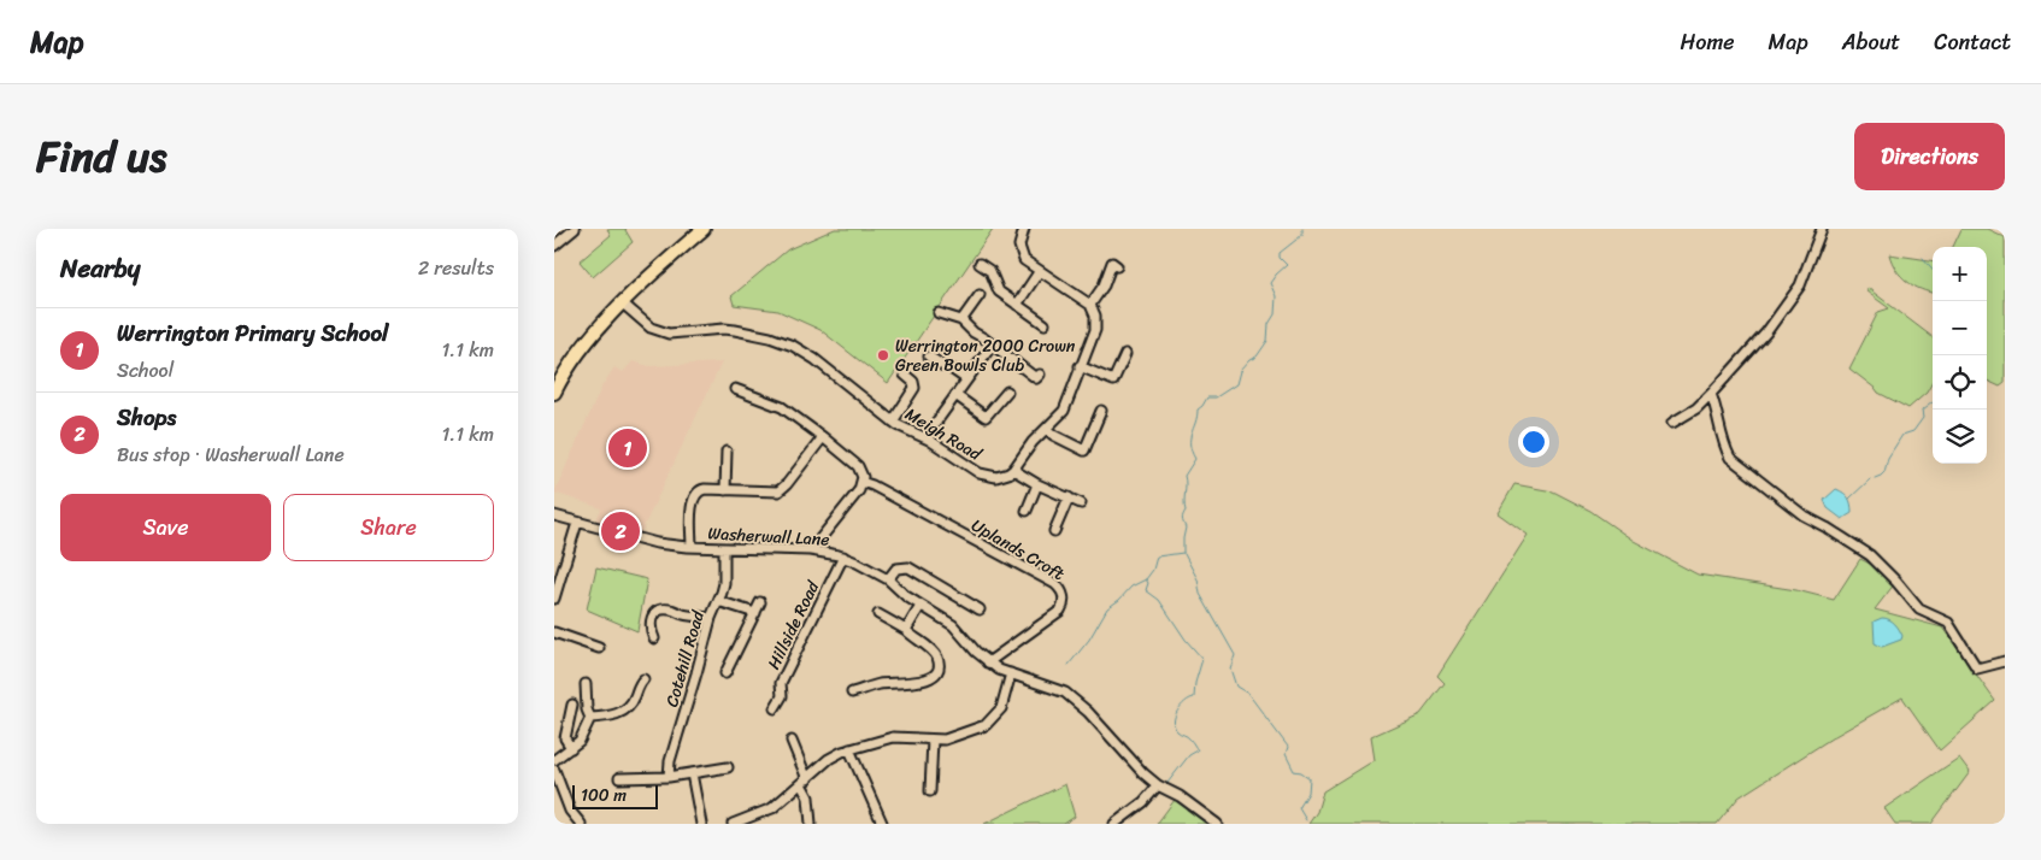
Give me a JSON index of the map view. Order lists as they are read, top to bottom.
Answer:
{
  "streets": {
    "street": [
      "Meigh Road",
      "Washerwall Lane",
      "Uplands Croft",
      "Hillside Road",
      "Cotehill Road"
    ]
  },
  "crossings": [
    ["Washerwall Lane", "Uplands Croft"],
    ["Washerwall Lane", "Hillside Road"],
    ["Washerwall Lane", "Cotehill Road"]
  ],
  "places": ["Werrington 2000 Crown Green Bowls Club"],
  "scale_bar": "100 m",
  "page": {
    "header": "Map",
    "nav": [
      "Home",
      "Map",
      "About",
      "Contact"
    ],
    "title": "Find us",
    "buttons": [
      "Directions",
      ["Save", "Share"]
    ],
    "heading": ["Nearby", "2 results"],
    "map_buttons": ["+", "−"],
    "list": [
      {
        "mark": "1",
        "name": "Werrington Primary School",
        "note": "School",
        "value": "1.1 km"
      },
      {
        "mark": "2",
        "name": "Shops",
        "note": "Bus stop · Washerwall Lane",
        "value": "1.1 km"
      }
    ],
    "pins": ["1", "2"],
    "scale": "100 m"
  }
}
